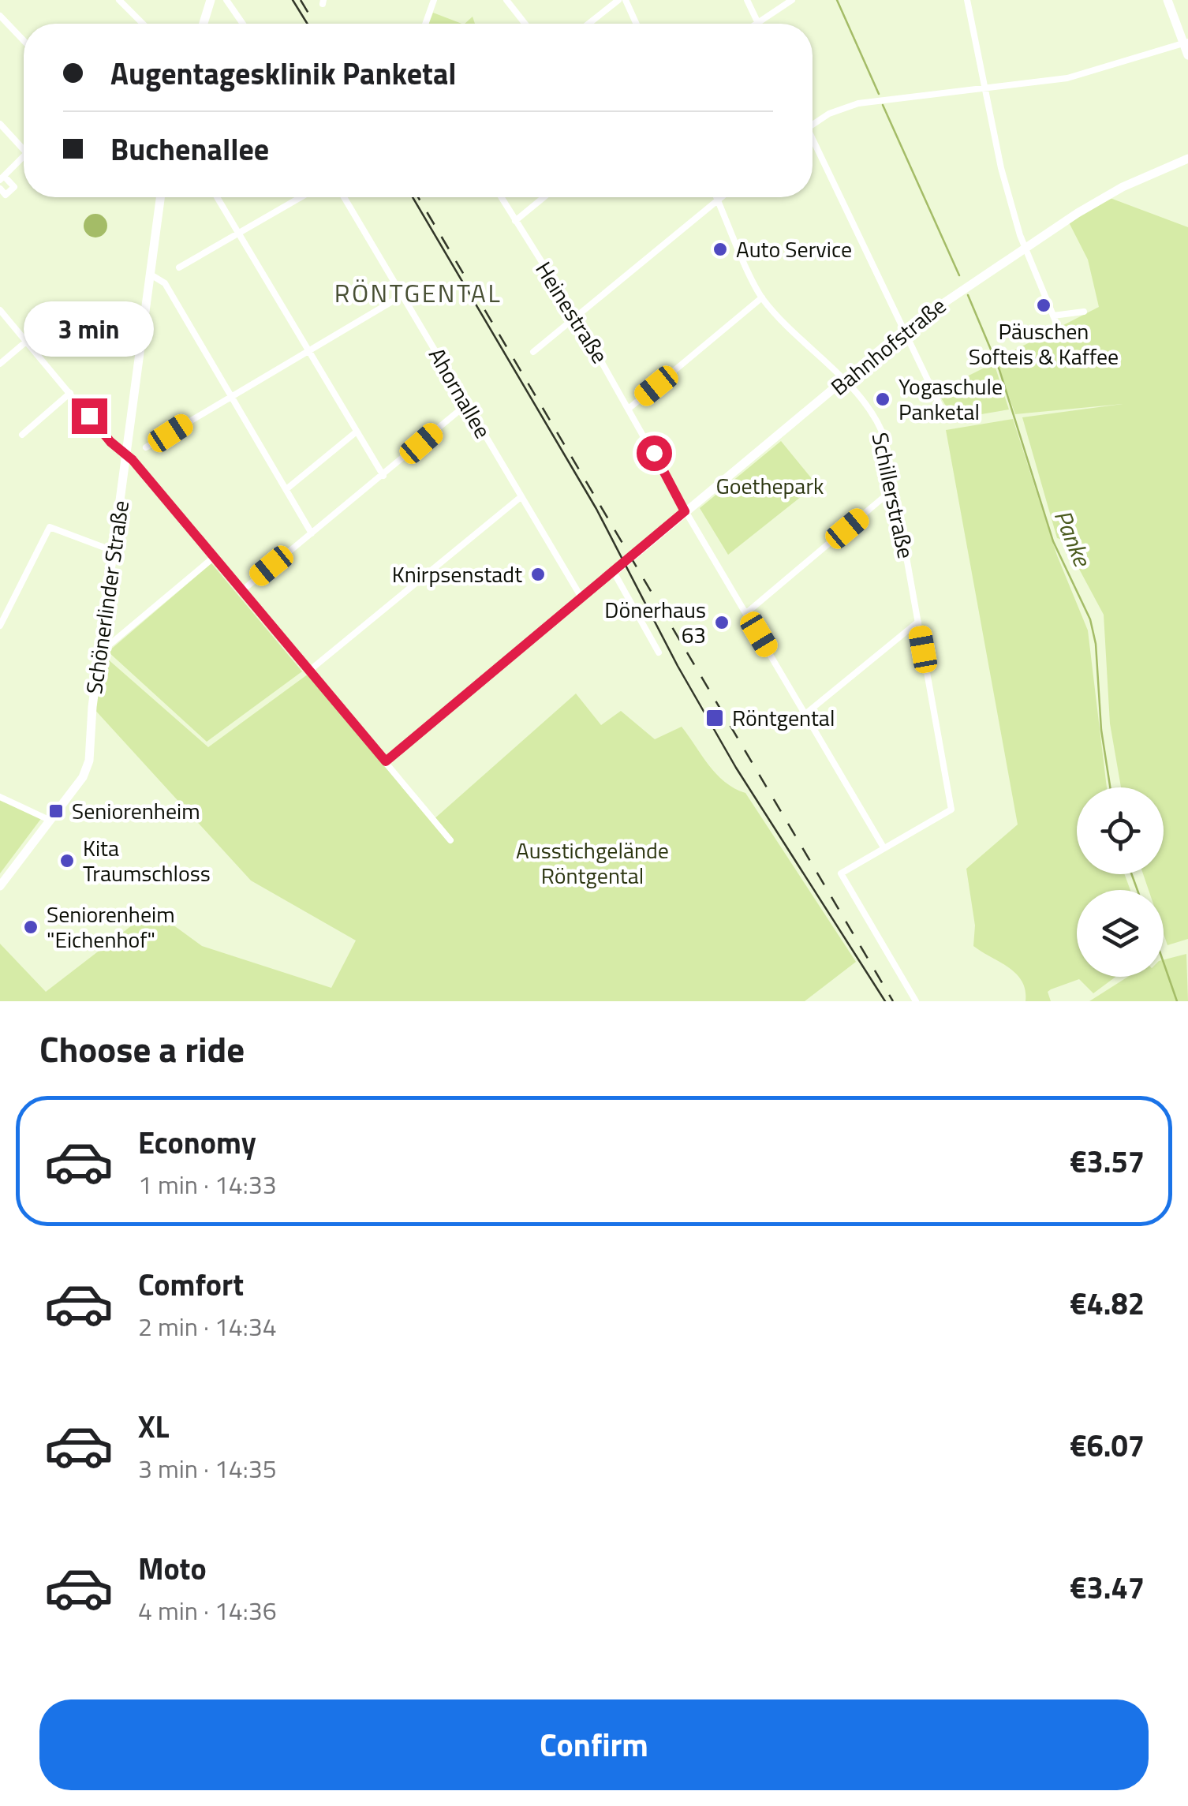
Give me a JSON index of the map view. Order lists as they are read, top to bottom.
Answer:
{
  "streets": {
    "street": [
      "Heinestraße",
      "Bahnhofstraße",
      "Ahornallee",
      "Schillerstraße",
      "Schönerlinder Straße"
    ]
  },
  "crossings": [
    ["Heinestraße", "Bahnhofstraße"],
    ["Heinestraße", "Schillerstraße"],
    ["Bahnhofstraße", "Schillerstraße"]
  ],
  "districts": ["RÖNTGENTAL"],
  "water": ["Panke"],
  "parks": ["Goethepark", "Ausstichgelände Röntgental"],
  "places": {
    "other": [
      "Auto Service",
      "Päuschen Softeis & Kaffee",
      "Yogaschule Panketal",
      "Knirpsenstadt",
      "Dönerhaus 63",
      "Kita Traumschloss",
      "Seniorenheim \"Eichenhof\""
    ],
    "transit": ["Röntgental", "Seniorenheim"]
  },
  "page": {
    "banner": ["Augentagesklinik Panketal", "Buchenallee"],
    "bubble": "3 min",
    "heading": "Choose a ride",
    "list": [
      {
        "name": "Economy",
        "note": "1 min · 14:33",
        "value": "€3.57"
      },
      {
        "name": "Comfort",
        "note": "2 min · 14:34",
        "value": "€4.82"
      },
      {
        "name": "XL",
        "note": "3 min · 14:35",
        "value": "€6.07"
      },
      {
        "name": "Moto",
        "note": "4 min · 14:36",
        "value": "€3.47"
      }
    ],
    "buttons": "Confirm"
  }
}
